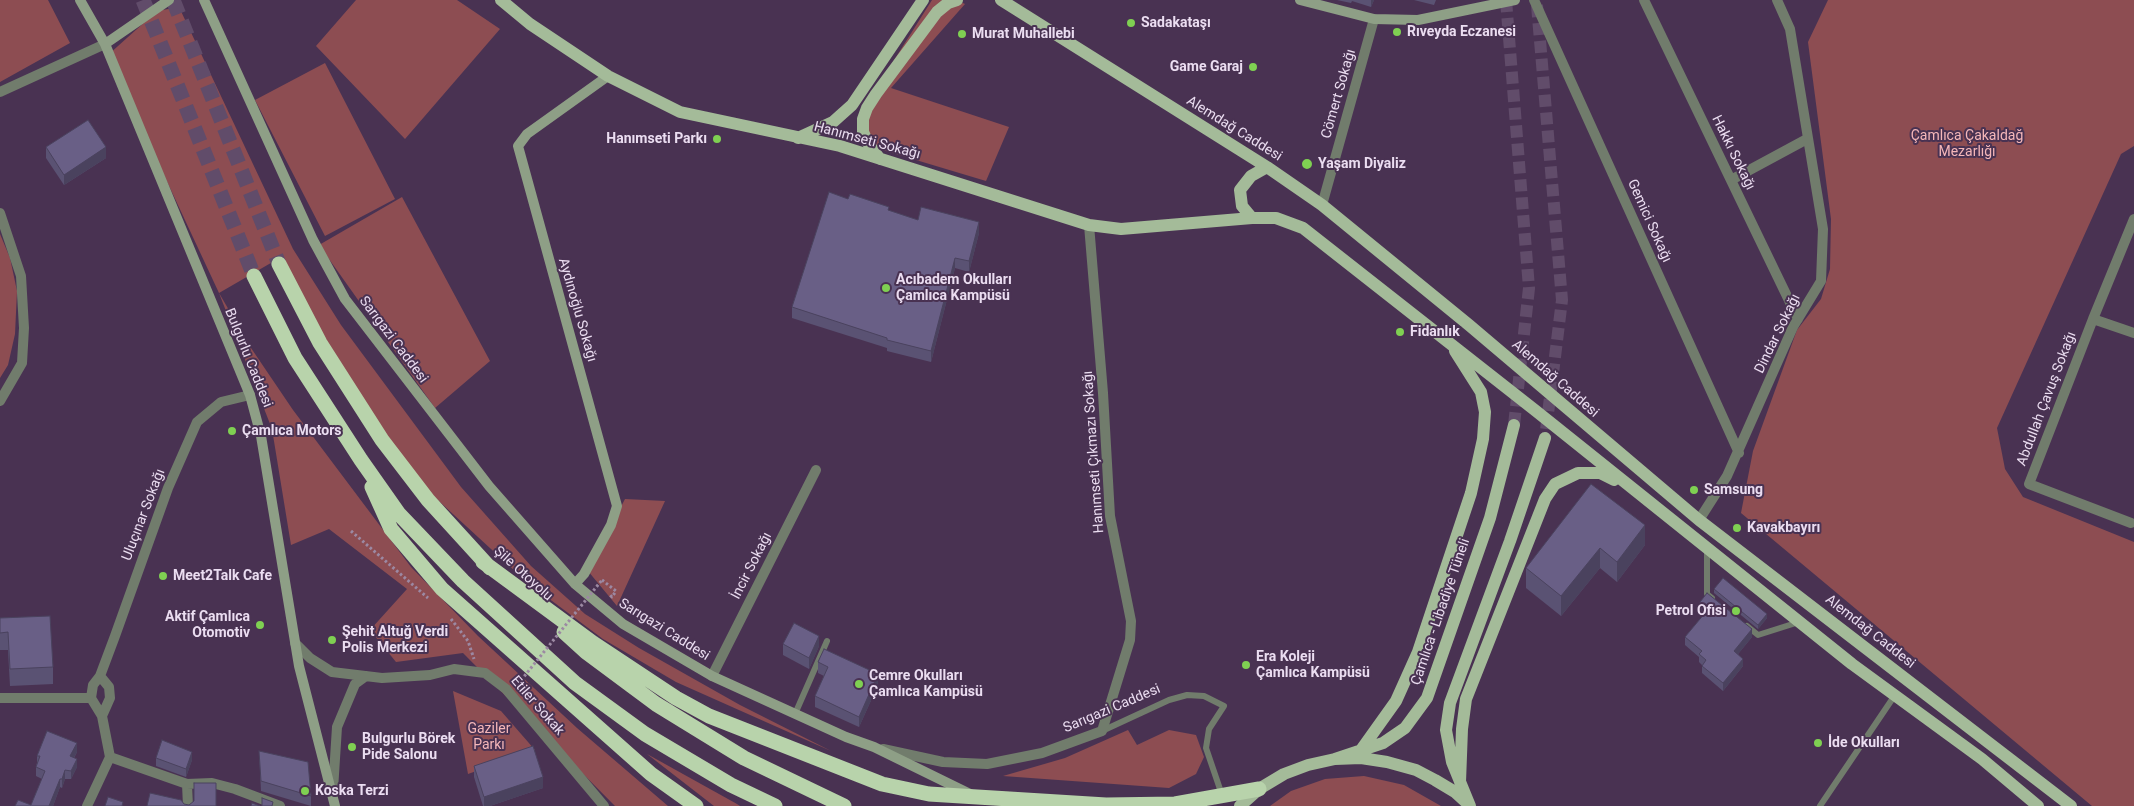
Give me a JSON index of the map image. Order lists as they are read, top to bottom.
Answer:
{
  "streets": {
    "highway": ["Şile Otoyolu"],
    "main road": [
      "Alemdağ Caddesi",
      "Hanımseti Sokağı",
      "Aydınoğlu Sokağı",
      "Sarıgazi Caddesi",
      "Bulgurlu Caddesi",
      "Çamlıca - Libadiye Tüneli"
    ],
    "street": [
      "Cömert Sokağı",
      "Hakkı Sokağı",
      "Gemici Sokağı",
      "Dindar Sokağı",
      "Abdullah Çavuş Sokağı",
      "Hanımseti Çıkmazı Sokağı",
      "Uluçınar Sokağı",
      "İncir Sokağı",
      "Etiler Sokak"
    ]
  },
  "crossings": [
    ["Cömert Sokağı", "Alemdağ Caddesi"],
    ["Alemdağ Caddesi", "Dindar Sokağı"],
    ["Hanımseti Sokağı", "Aydınoğlu Sokağı"],
    ["Hanımseti Sokağı", "Hanımseti Çıkmazı Sokağı"],
    ["Hakkı Sokağı", "Dindar Sokağı"],
    ["Gemici Sokağı", "Dindar Sokağı"],
    ["Aydınoğlu Sokağı", "Sarıgazi Caddesi"],
    ["Sarıgazi Caddesi", "Hanımseti Çıkmazı Sokağı"],
    ["Sarıgazi Caddesi", "İncir Sokağı"],
    ["Bulgurlu Caddesi", "Uluçınar Sokağı"],
    ["Bulgurlu Caddesi", "Etiler Sokak"]
  ],
  "parks": ["Çamlıca Çakaldağ Mezarlığı", "Gaziler Parkı"],
  "places": [
    "Sadakataşı",
    "Rıveyda Eczanesi",
    "Murat Muhallebi",
    "Game Garaj",
    "Hanımseti Parkı",
    "Yaşam Diyaliz",
    "Acıbadem Okulları Çamlıca Kampüsü",
    "Fidanlık",
    "Çamlıca Motors",
    "Samsung",
    "Kavakbayırı",
    "Meet2Talk Cafe",
    "Petrol Ofisi",
    "Aktif Çamlıca Otomotiv",
    "Şehit Altuğ Verdi Polis Merkezi",
    "Era Koleji Çamlıca Kampüsü",
    "Cemre Okulları Çamlıca Kampüsü",
    "İde Okulları",
    "Bulgurlu Börek Pide Salonu",
    "Koska Terzi"
  ]
}
